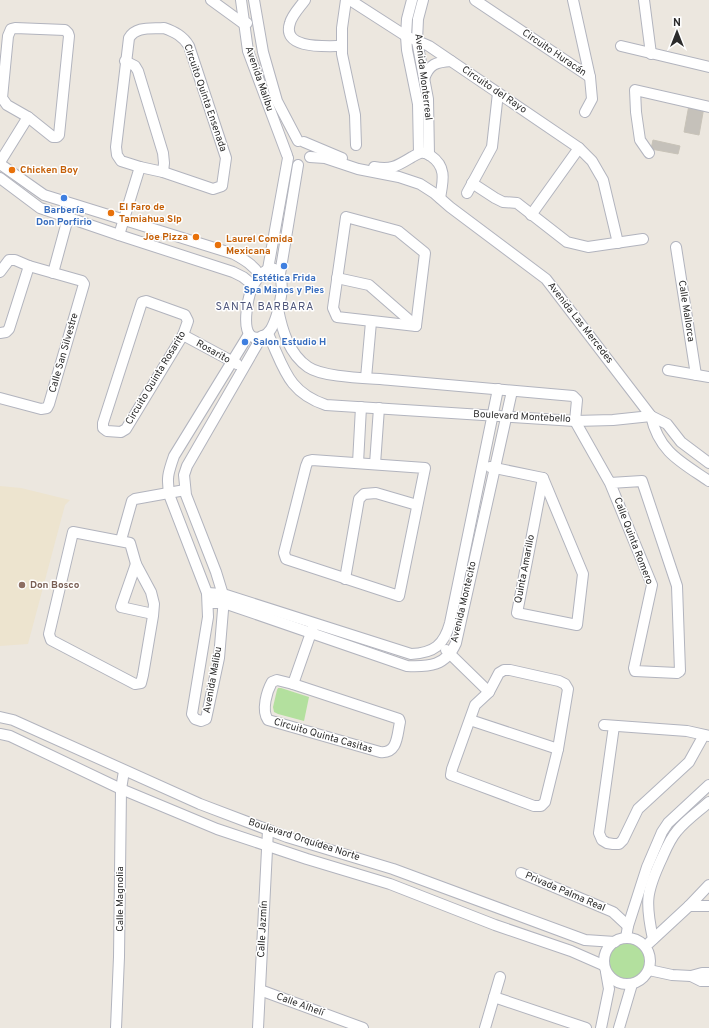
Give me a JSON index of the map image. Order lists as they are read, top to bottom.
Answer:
{
  "streets": {
    "street": [
      "Circuito Huracán",
      "Avenida Monterreal",
      "Avenida Malibu",
      "Circuito del Rayo",
      "Circuito Quinta Ensenada",
      "Calle Mallorca",
      "Avenida Las Mercedes",
      "Rosarito",
      "Calle San Silvestre",
      "Circuito Quinta Rosarito",
      "Boulevard Montebello",
      "Calle Quinta Romero",
      "Quinta Amarillo",
      "Avenida Montecito",
      "Circuito Quinta Casitas",
      "Boulevard Orquídea Norte",
      "Privada Palma Real",
      "Calle Magnolia",
      "Calle Jazmín",
      "Calle Alhelí"
    ]
  },
  "crossings": [
    ["Avenida Monterreal", "Circuito del Rayo"],
    ["Avenida Malibu", "Avenida Las Mercedes"],
    ["Avenida Malibu", "Rosarito"],
    ["Avenida Malibu", "Boulevard Montebello"],
    ["Avenida Malibu", "Avenida Montecito"],
    ["Rosarito", "Circuito Quinta Rosarito"],
    ["Boulevard Montebello", "Calle Quinta Romero"],
    ["Boulevard Montebello", "Avenida Montecito"],
    ["Boulevard Orquídea Norte", "Calle Magnolia"],
    ["Boulevard Orquídea Norte", "Calle Jazmín"],
    ["Calle Jazmín", "Calle Alhelí"]
  ],
  "districts": ["SANTA BARBARA"],
  "places": [
    "Chicken Boy",
    "Barbería Don Porfirio",
    "El Faro de Tamiahua Slp",
    "Joe Pizza",
    "Laurel Comida Mexicana",
    "Estética Frida Spa Manos y Pies",
    "Salon Estudio H",
    "Don Bosco"
  ],
  "north": "top"
}
